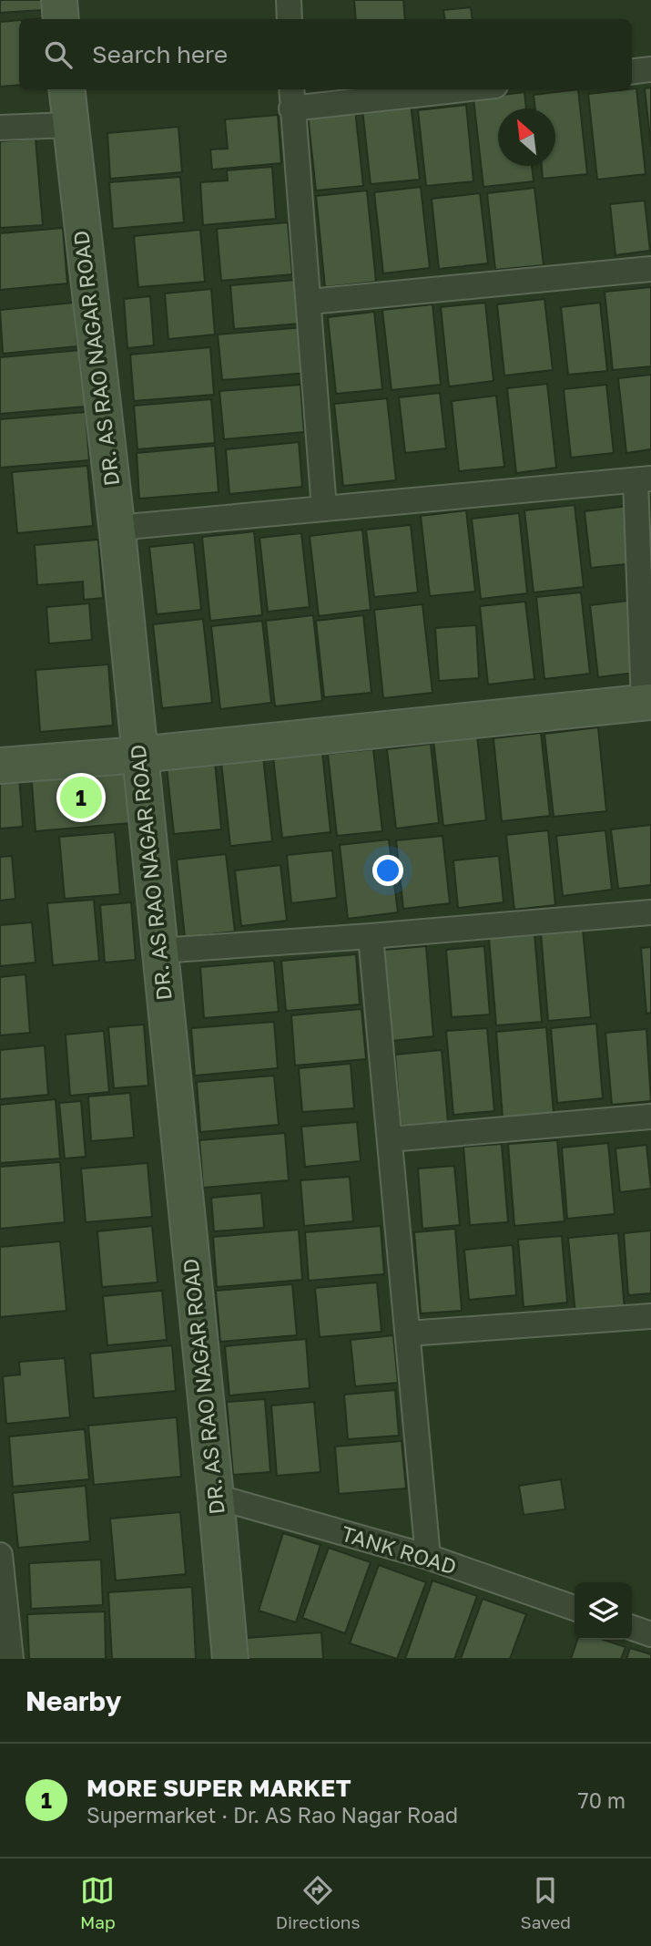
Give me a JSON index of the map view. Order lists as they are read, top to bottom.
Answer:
{
  "streets": {
    "street": ["DR. AS RAO NAGAR ROAD", "TANK ROAD"]
  },
  "crossings": [
    ["DR. AS RAO NAGAR ROAD", "TANK ROAD"]
  ],
  "north": "top left",
  "page": {
    "search": "Search here",
    "pins": "1",
    "heading": "Nearby",
    "list": [
      {
        "mark": "1",
        "name": "MORE SUPER MARKET",
        "note": "Supermarket · Dr. AS Rao Nagar Road",
        "value": "70 m"
      }
    ],
    "nav": ["Map", "Directions", "Saved"]
  }
}
